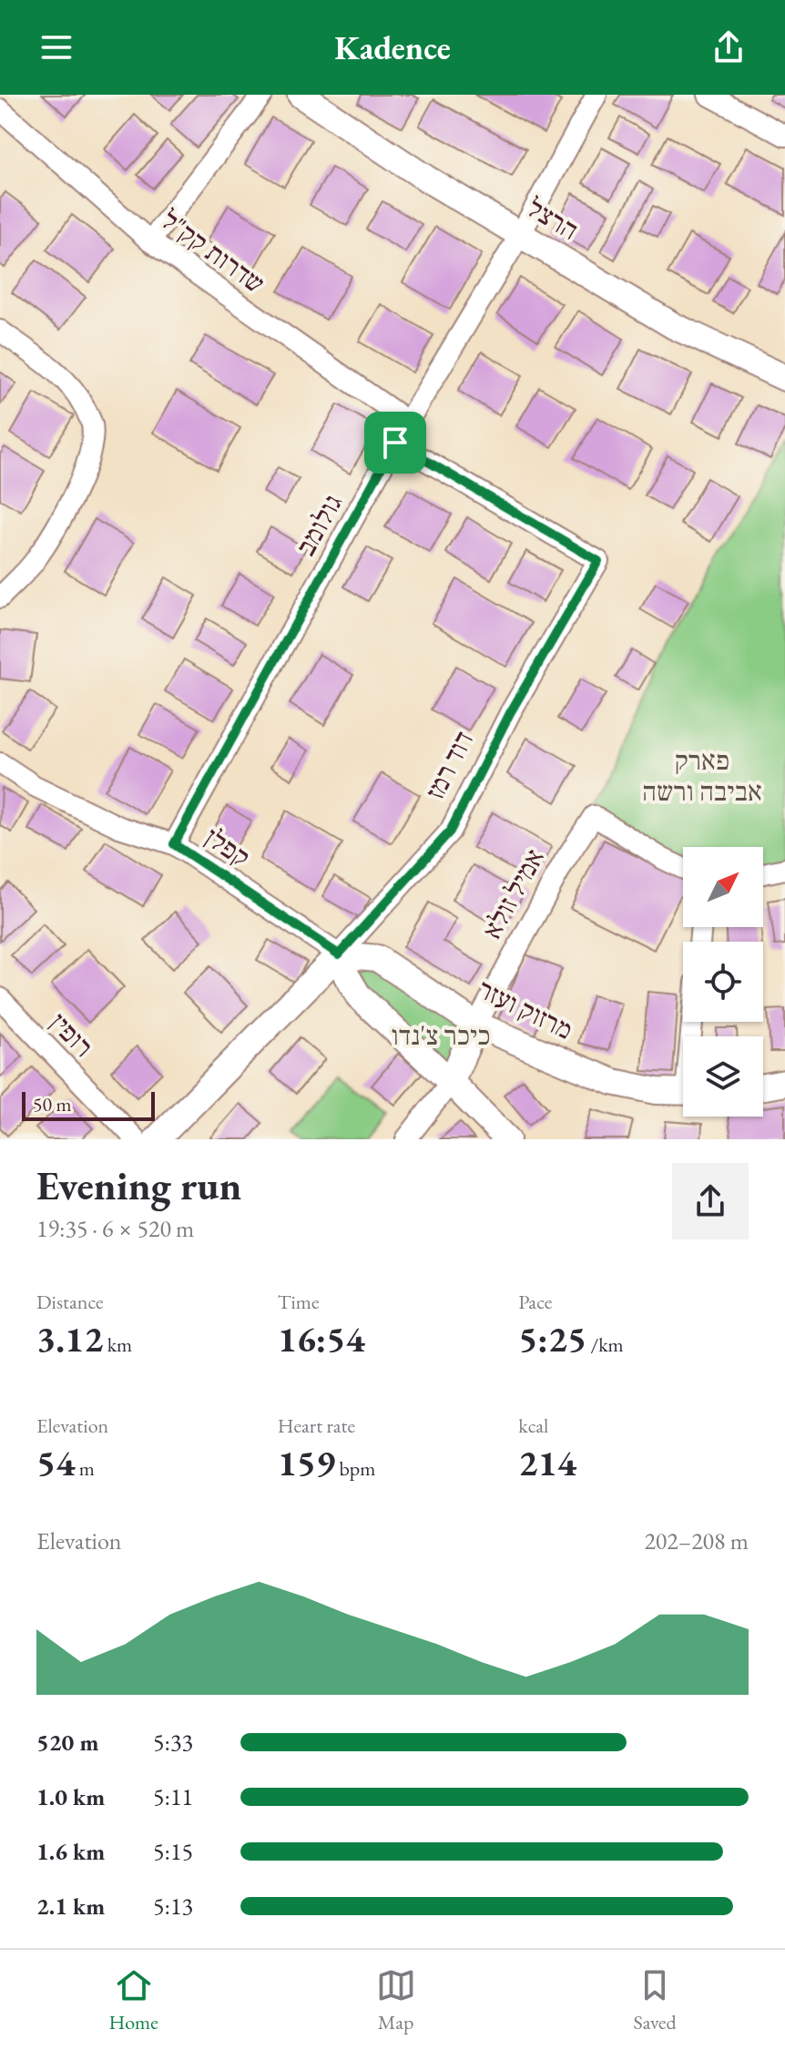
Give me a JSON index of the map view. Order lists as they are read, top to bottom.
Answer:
{
  "streets": {
    "street": [
      "הרצל",
      "שדרות קק\"ל",
      "גולומב",
      "דוד רמז",
      "קפלן",
      "אמיל זולא",
      "מרזוק ועזר",
      "רופין"
    ]
  },
  "crossings": [
    ["הרצל", "גולומב"],
    ["שדרות קק\"ל", "גולומב"],
    ["גולומב", "דוד רמז"],
    ["גולומב", "קפלן"],
    ["דוד רמז", "קפלן"],
    ["דוד רמז", "מרזוק ועזר"],
    ["קפלן", "מרזוק ועזר"],
    ["אמיל זולא", "מרזוק ועזר"]
  ],
  "parks": ["פארק אביבה ורשה", "כיכר צ'נדו"],
  "scale_bar": "50 m",
  "north": "top right",
  "page": {
    "header": "Kadence",
    "scale": "50 m",
    "heading": ["Evening run", "19:35 · 6 × 520 m"],
    "stats": [
      ["Distance", "3.12 km"],
      ["Time", "16:54"],
      ["Pace", "5:25 /km"],
      ["Elevation", "54 m"],
      ["Heart rate", "159 bpm"],
      ["kcal", "214"]
    ],
    "chart": ["Elevation", "202–208 m"],
    "list": [
      {
        "name": "520 m",
        "note": "5:33"
      },
      {
        "name": "1.0 km",
        "note": "5:11"
      },
      {
        "name": "1.6 km",
        "note": "5:15"
      },
      {
        "name": "2.1 km",
        "note": "5:13"
      }
    ],
    "tabs": ["Home", "Map", "Saved"]
  }
}
